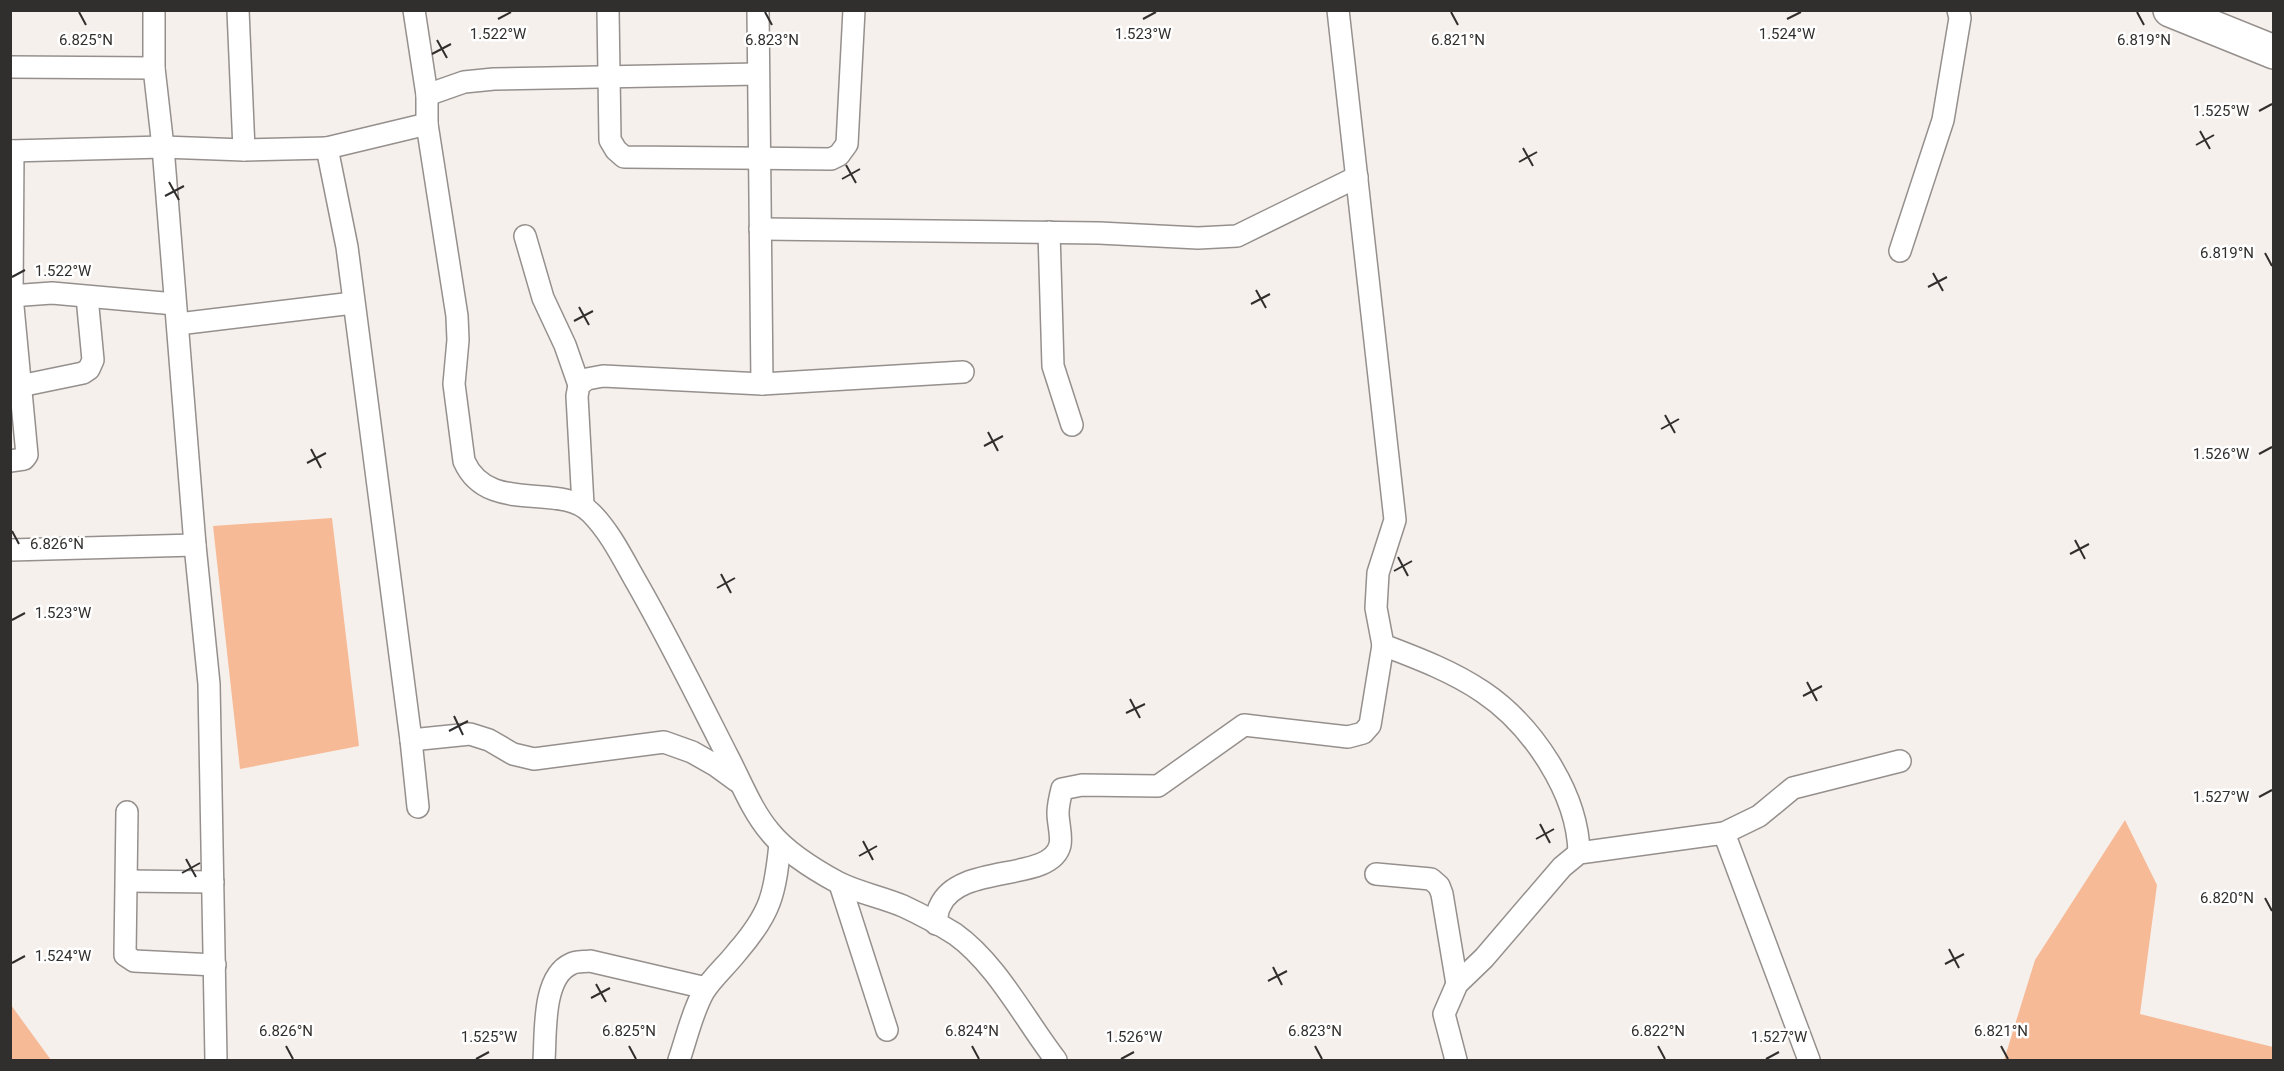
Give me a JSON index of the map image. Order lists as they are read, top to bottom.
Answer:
{
  "coordinates": [
    "1.523°W",
    "1.522°W",
    "1.524°W",
    "6.825°N",
    "6.823°N",
    "6.821°N",
    "6.819°N",
    "1.525°W",
    "1.526°W",
    "6.826°N",
    "1.527°W",
    "6.820°N",
    "6.824°N",
    "6.822°N"
  ]
}
